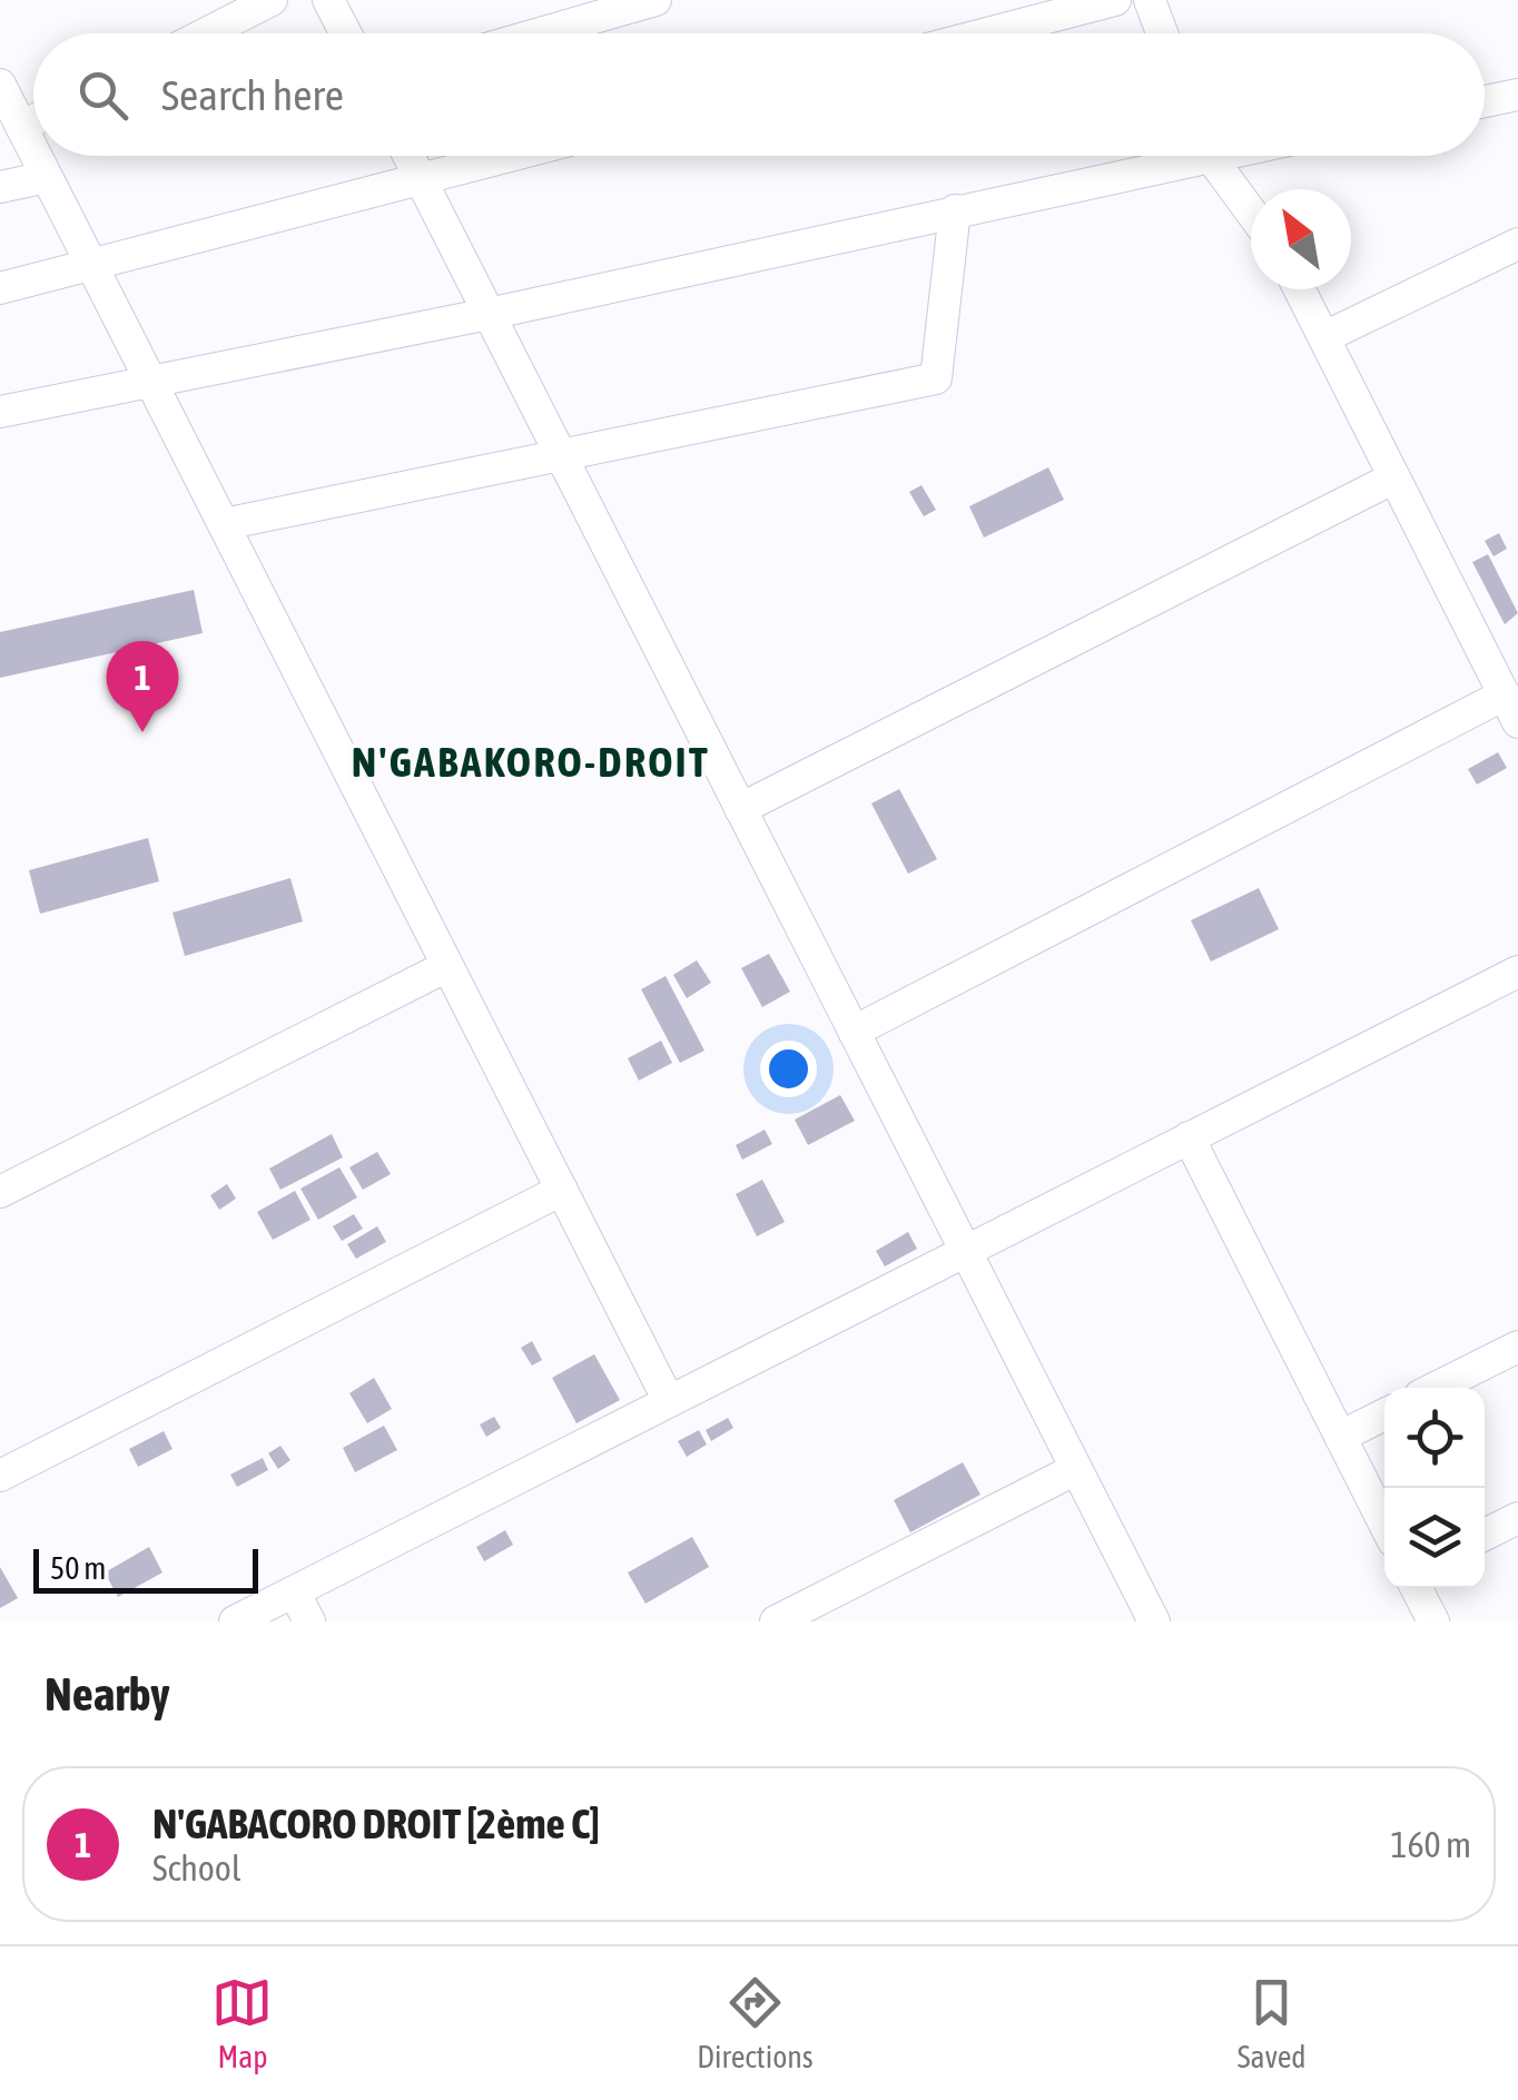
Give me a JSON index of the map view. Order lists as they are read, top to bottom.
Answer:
{
  "districts": ["N'GABAKORO-DROIT"],
  "scale_bar": "50 m",
  "north": "top left",
  "page": {
    "search": "Search here",
    "pins": "1",
    "scale": "50 m",
    "heading": "Nearby",
    "list": [
      {
        "mark": "1",
        "name": "N'GABACORO DROIT [2ème C]",
        "note": "School",
        "value": "160 m"
      }
    ],
    "nav": ["Map", "Directions", "Saved"]
  }
}
